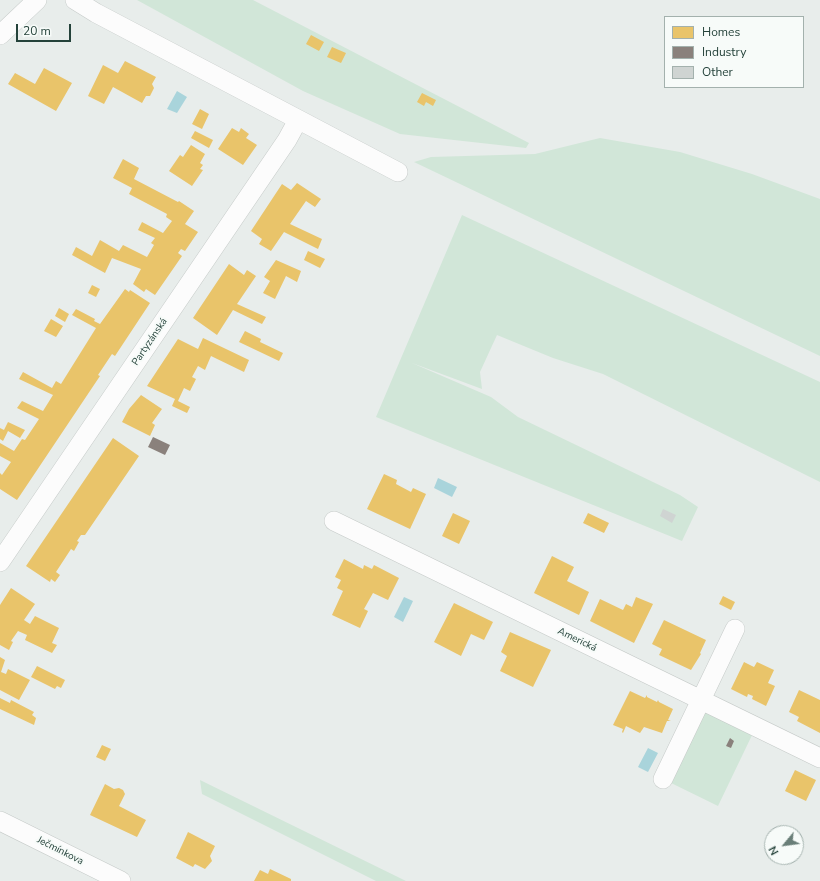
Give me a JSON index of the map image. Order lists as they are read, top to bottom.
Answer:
{
  "streets": {
    "street": ["Partyzánská", "Americká", "Ječmínkova"]
  },
  "legend": ["Homes", "Industry", "Other"],
  "scale_bar": "20 m",
  "north": "bottom left"
}
